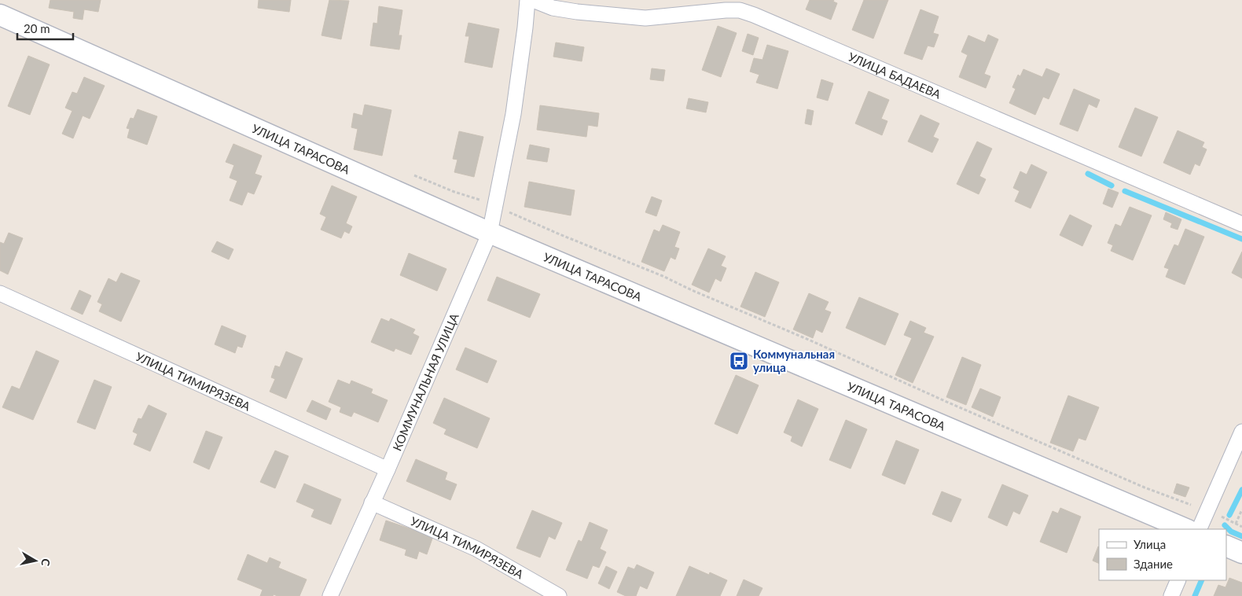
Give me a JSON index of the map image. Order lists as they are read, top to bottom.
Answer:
{
  "streets": {
    "street": [
      "УЛИЦА БАДАЕВА",
      "УЛИЦА ТАРАСОВА",
      "УЛИЦА ТИМИРЯЗЕВА",
      "КОММУНАЛЬНАЯ УЛИЦА"
    ]
  },
  "crossings": [
    ["УЛИЦА ТАРАСОВА", "КОММУНАЛЬНАЯ УЛИЦА"],
    ["УЛИЦА ТИМИРЯЗЕВА", "КОММУНАЛЬНАЯ УЛИЦА"]
  ],
  "places": {
    "bus stop": ["Коммунальная улица"]
  },
  "legend": ["Улица", "Здание"],
  "scale_bar": "20 m",
  "north": "right"
}
